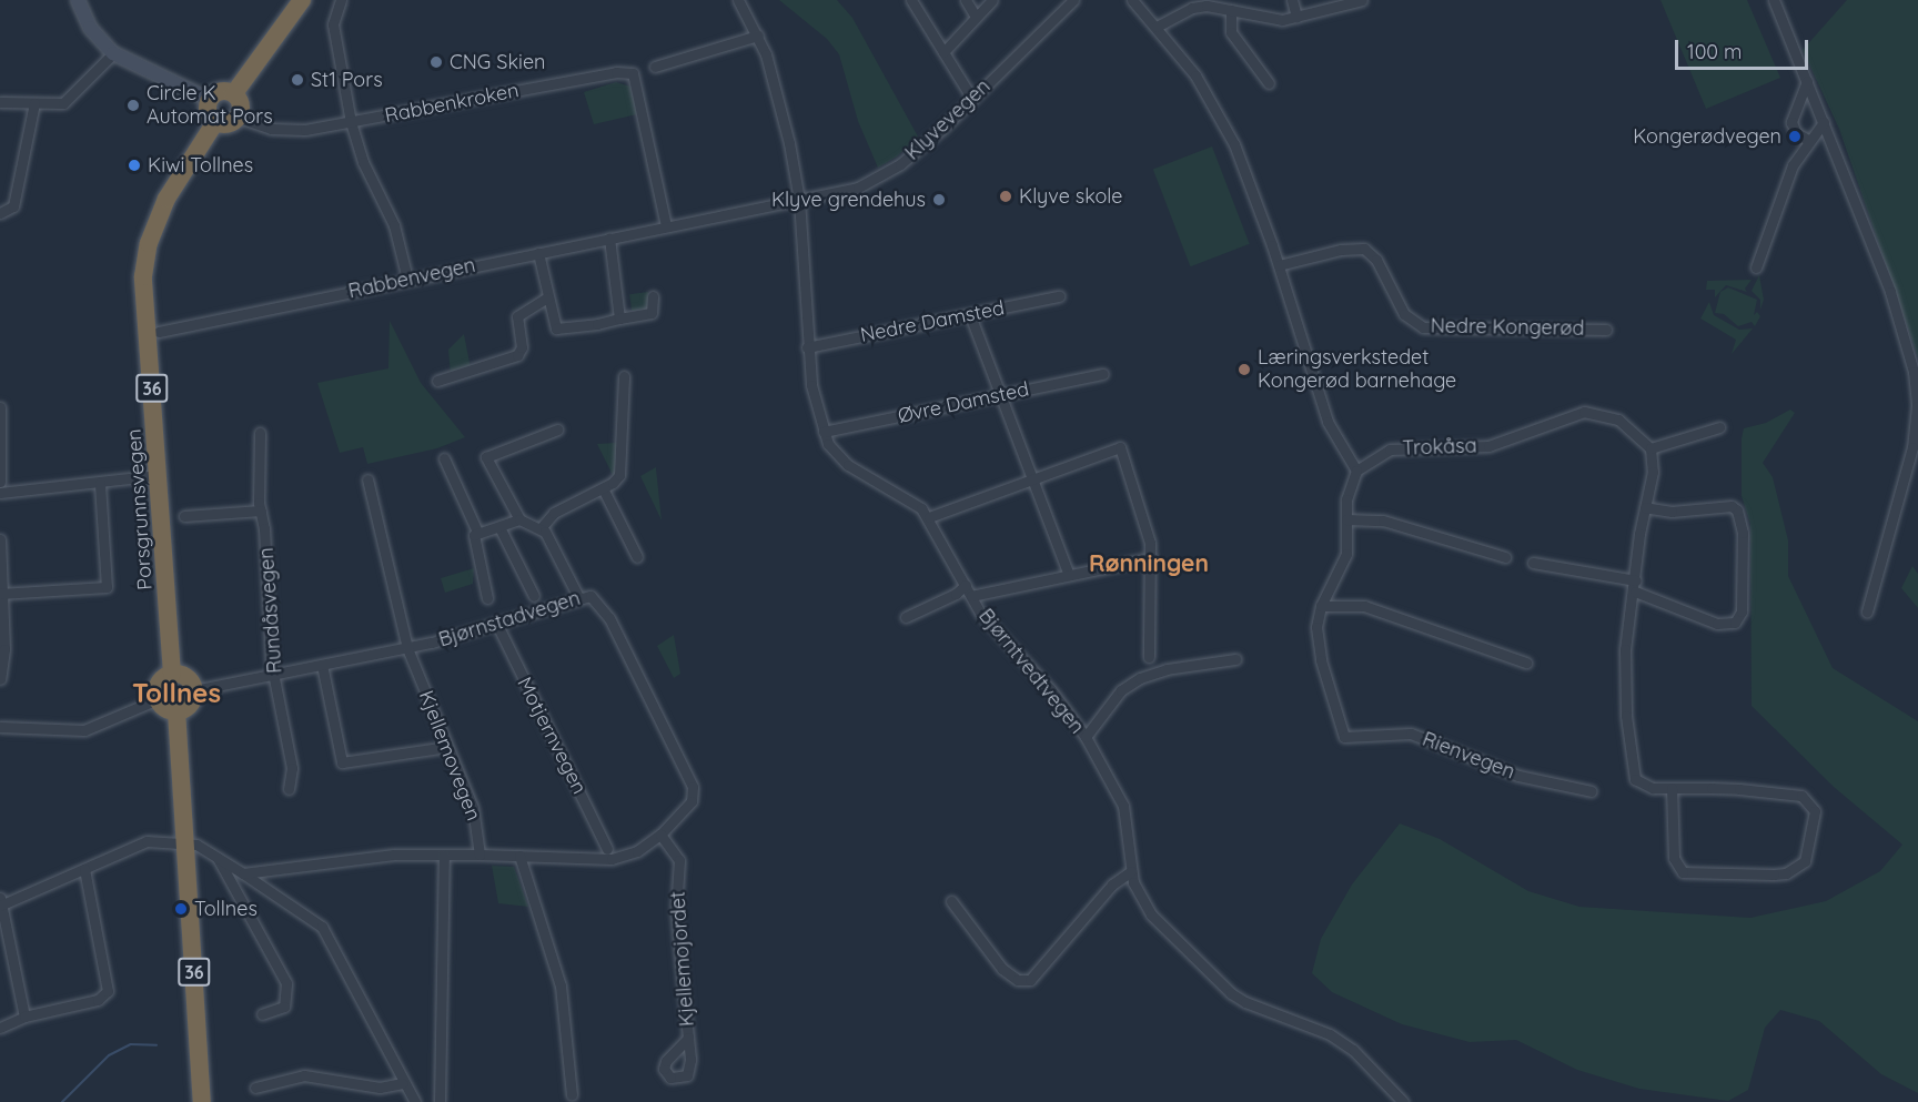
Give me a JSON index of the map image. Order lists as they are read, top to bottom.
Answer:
{
  "streets": {
    "highway": ["36", "Porsgrunnsvegen"],
    "street": [
      "Rabbenkroken",
      "Klyvevegen",
      "Rabbenvegen",
      "Nedre Damsted",
      "Nedre Kongerød",
      "Øvre Damsted",
      "Trokåsa",
      "Rundåsvegen",
      "Bjørnstadvegen",
      "Bjørntvedtvegen",
      "Motjernvegen",
      "Kjellemovegen",
      "Rienvegen",
      "Kjellemojordet"
    ]
  },
  "crossings": [
    ["Rabbenkroken", "Rabbenvegen"],
    ["Rabbenkroken", "Porsgrunnsvegen"],
    ["Klyvevegen", "Rabbenvegen"],
    ["Klyvevegen", "Bjørntvedtvegen"],
    ["Rabbenvegen", "Bjørntvedtvegen"],
    ["Nedre Damsted", "Bjørntvedtvegen"],
    ["36", "Porsgrunnsvegen"],
    ["36", "Bjørnstadvegen"],
    ["Øvre Damsted", "Bjørntvedtvegen"],
    ["Trokåsa", "Rienvegen"],
    ["Porsgrunnsvegen", "Bjørnstadvegen"],
    ["Rundåsvegen", "Bjørnstadvegen"],
    ["Bjørnstadvegen", "Motjernvegen"],
    ["Bjørnstadvegen", "Kjellemovegen"],
    ["Bjørnstadvegen", "Kjellemojordet"]
  ],
  "districts": ["Rønningen", "Tollnes"],
  "places": [
    "CNG Skien",
    "St1 Pors",
    "Circle K Automat Pors",
    "Kongerødvegen",
    "Kiwi Tollnes",
    "Klyve skole",
    "Klyve grendehus",
    "Læringsverkstedet Kongerød barnehage",
    "Tollnes"
  ],
  "scale_bar": "100 m"
}
